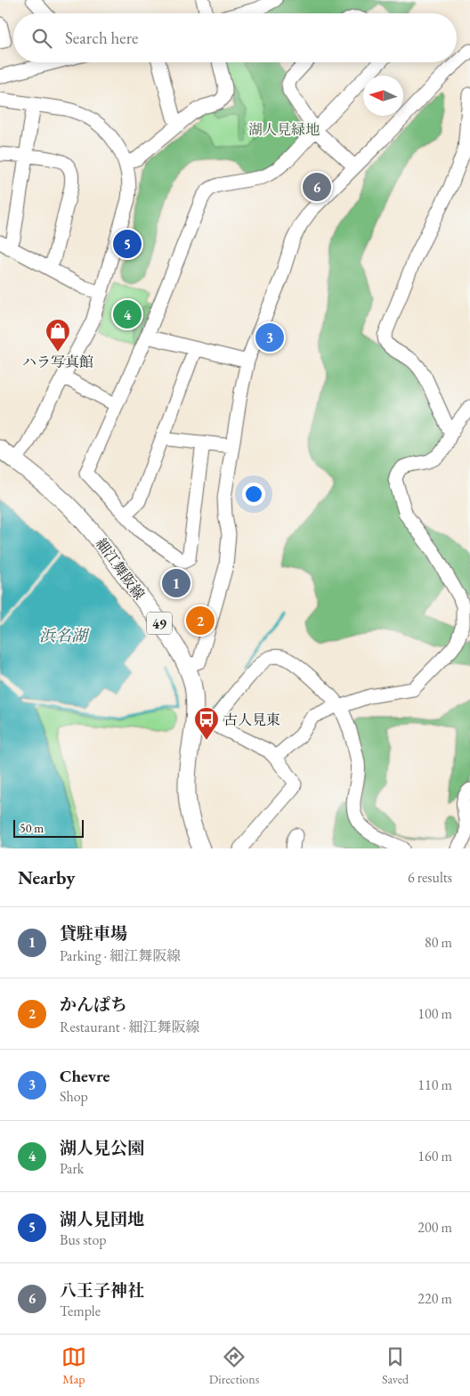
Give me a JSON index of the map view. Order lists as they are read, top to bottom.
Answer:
{
  "streets": {
    "main road": ["細江舞阪線", "49"]
  },
  "water": ["浜名湖"],
  "parks": ["湖人見緑地"],
  "places": {
    "shop": ["ハラ写真館"],
    "bus stop": ["古人見東"]
  },
  "scale_bar": "50 m",
  "north": "left",
  "page": {
    "search": "Search here",
    "pins": [
      "6",
      "5",
      "4",
      "3",
      "1",
      "2"
    ],
    "scale": "50 m",
    "heading": ["Nearby", "6 results"],
    "list": [
      {
        "mark": "1",
        "name": "貸駐車場",
        "note": "Parking · 細江舞阪線",
        "value": "80 m"
      },
      {
        "mark": "2",
        "name": "かんぱち",
        "note": "Restaurant · 細江舞阪線",
        "value": "100 m"
      },
      {
        "mark": "3",
        "name": "Chevre",
        "note": "Shop",
        "value": "110 m"
      },
      {
        "mark": "4",
        "name": "湖人見公園",
        "note": "Park",
        "value": "160 m"
      },
      {
        "mark": "5",
        "name": "湖人見団地",
        "note": "Bus stop",
        "value": "200 m"
      },
      {
        "mark": "6",
        "name": "八王子神社",
        "note": "Temple",
        "value": "220 m"
      }
    ],
    "nav": ["Map", "Directions", "Saved"]
  }
}
